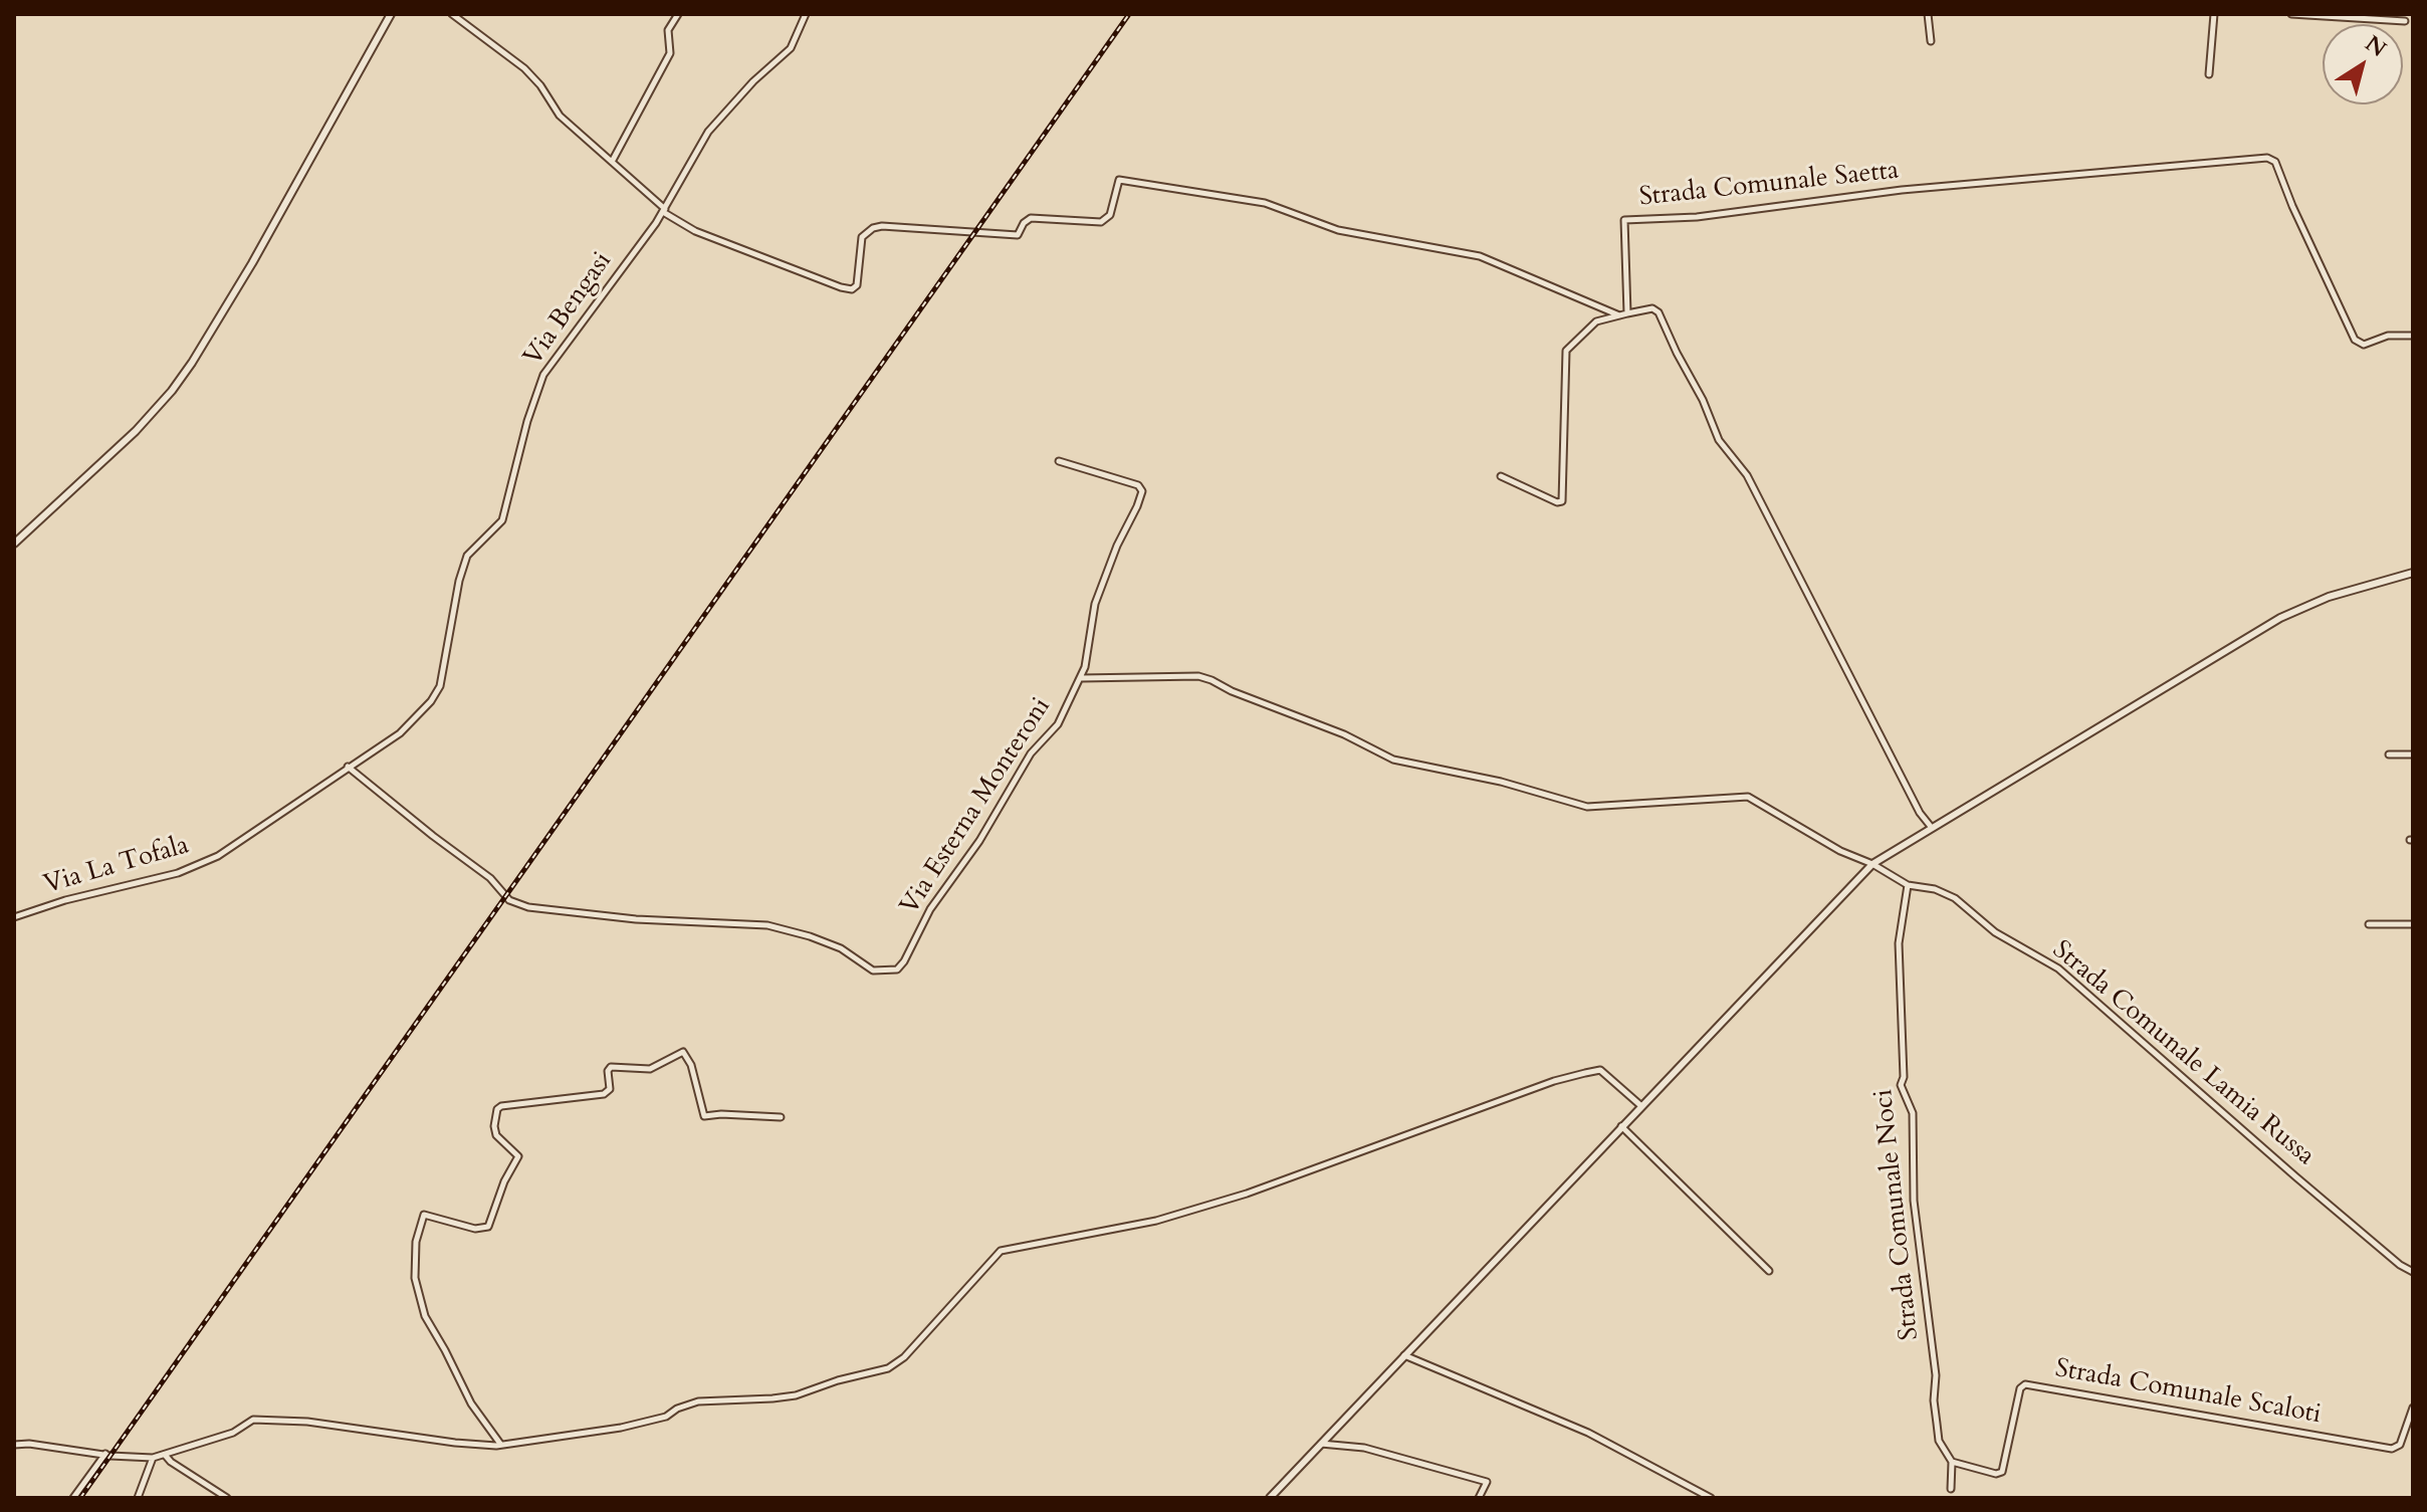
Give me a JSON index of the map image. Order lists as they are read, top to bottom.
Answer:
{
  "streets": {
    "street": [
      "Strada Comunale Saetta",
      "Via Bengasi",
      "Via Esterna Monteroni",
      "Via La Tofala",
      "Strada Comunale Lamia Russa",
      "Strada Comunale Noci",
      "Strada Comunale Scaloti"
    ]
  },
  "crossings": [
    ["Via Bengasi", "Via Esterna Monteroni"],
    ["Via Bengasi", "Via La Tofala"],
    ["Via Esterna Monteroni", "Via La Tofala"],
    ["Via Esterna Monteroni", "Strada Comunale Lamia Russa"],
    ["Strada Comunale Lamia Russa", "Strada Comunale Noci"],
    ["Strada Comunale Noci", "Strada Comunale Scaloti"]
  ],
  "north": "top right"
}
